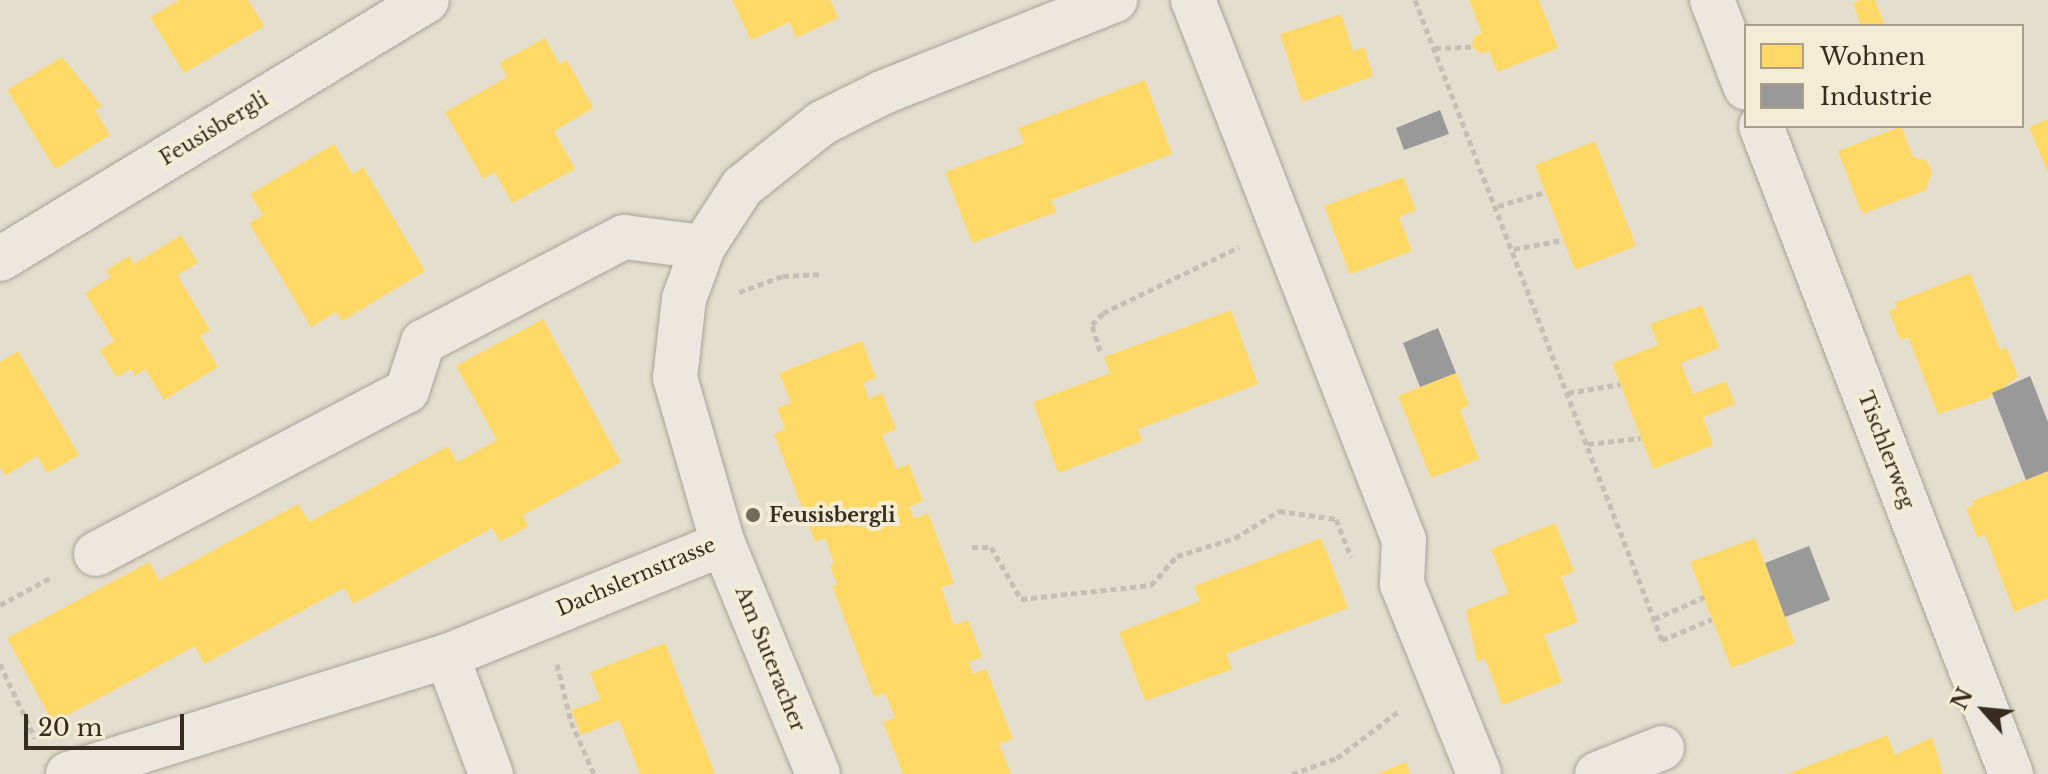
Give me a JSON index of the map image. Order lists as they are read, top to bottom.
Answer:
{
  "streets": {
    "street": [
      "Feusisbergli",
      "Tischlerweg",
      "Dachslernstrasse",
      "Am Suteracher"
    ]
  },
  "crossings": [
    ["Dachslernstrasse", "Am Suteracher"]
  ],
  "places": ["Feusisbergli"],
  "legend": ["Wohnen", "Industrie"],
  "scale_bar": "20 m",
  "north": "top left"
}
